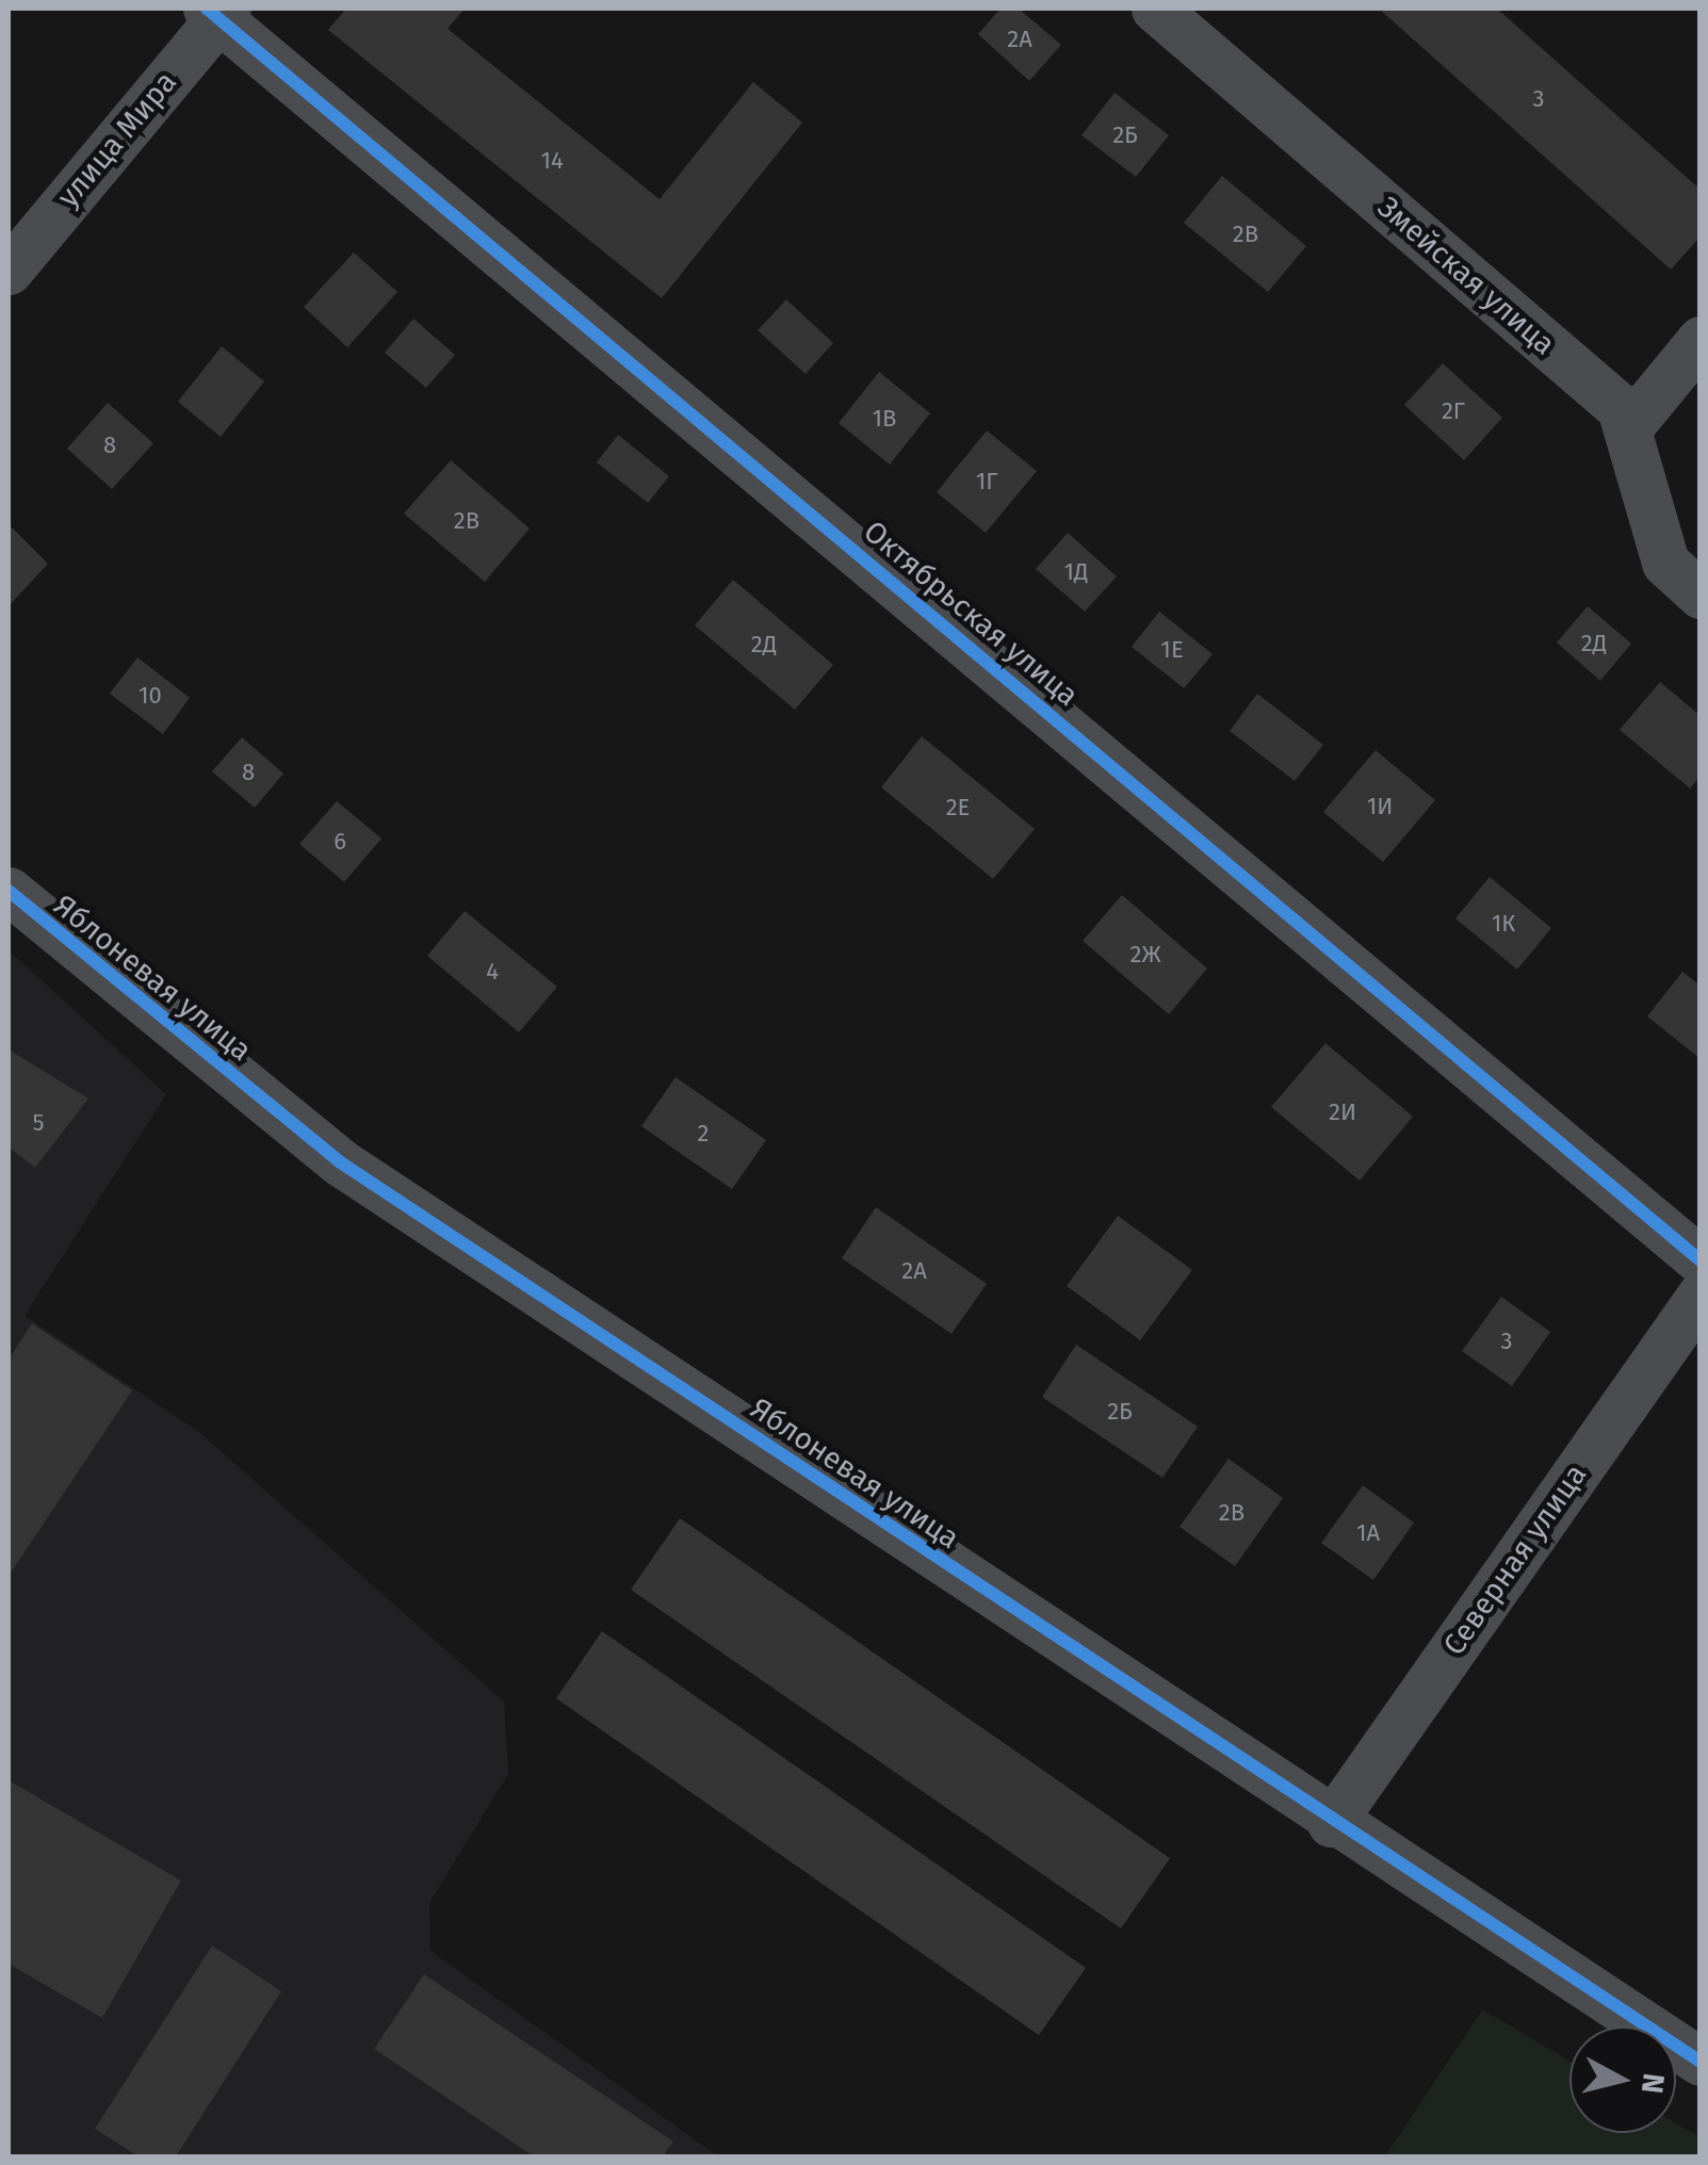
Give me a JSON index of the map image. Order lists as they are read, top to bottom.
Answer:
{
  "streets": {
    "street": [
      "улица Мира",
      "Змейская улица",
      "Октябрьская улица",
      "Яблоневая улица",
      "Северная улица"
    ]
  },
  "crossings": [
    ["улица Мира", "Октябрьская улица"],
    ["Яблоневая улица", "Северная улица"]
  ],
  "house_numbers": [
    "2А",
    "3",
    "2Б",
    "14",
    "2В",
    "2Г",
    "1В",
    "8",
    "1Г",
    "2В",
    "1Д",
    "2Д",
    "2Д",
    "1Е",
    "10",
    "8",
    "1И",
    "2Е",
    "6",
    "1К",
    "2Ж",
    "4",
    "2И",
    "5",
    "2",
    "2А",
    "3",
    "2Б",
    "2В",
    "1А"
  ],
  "north": "right"
}
